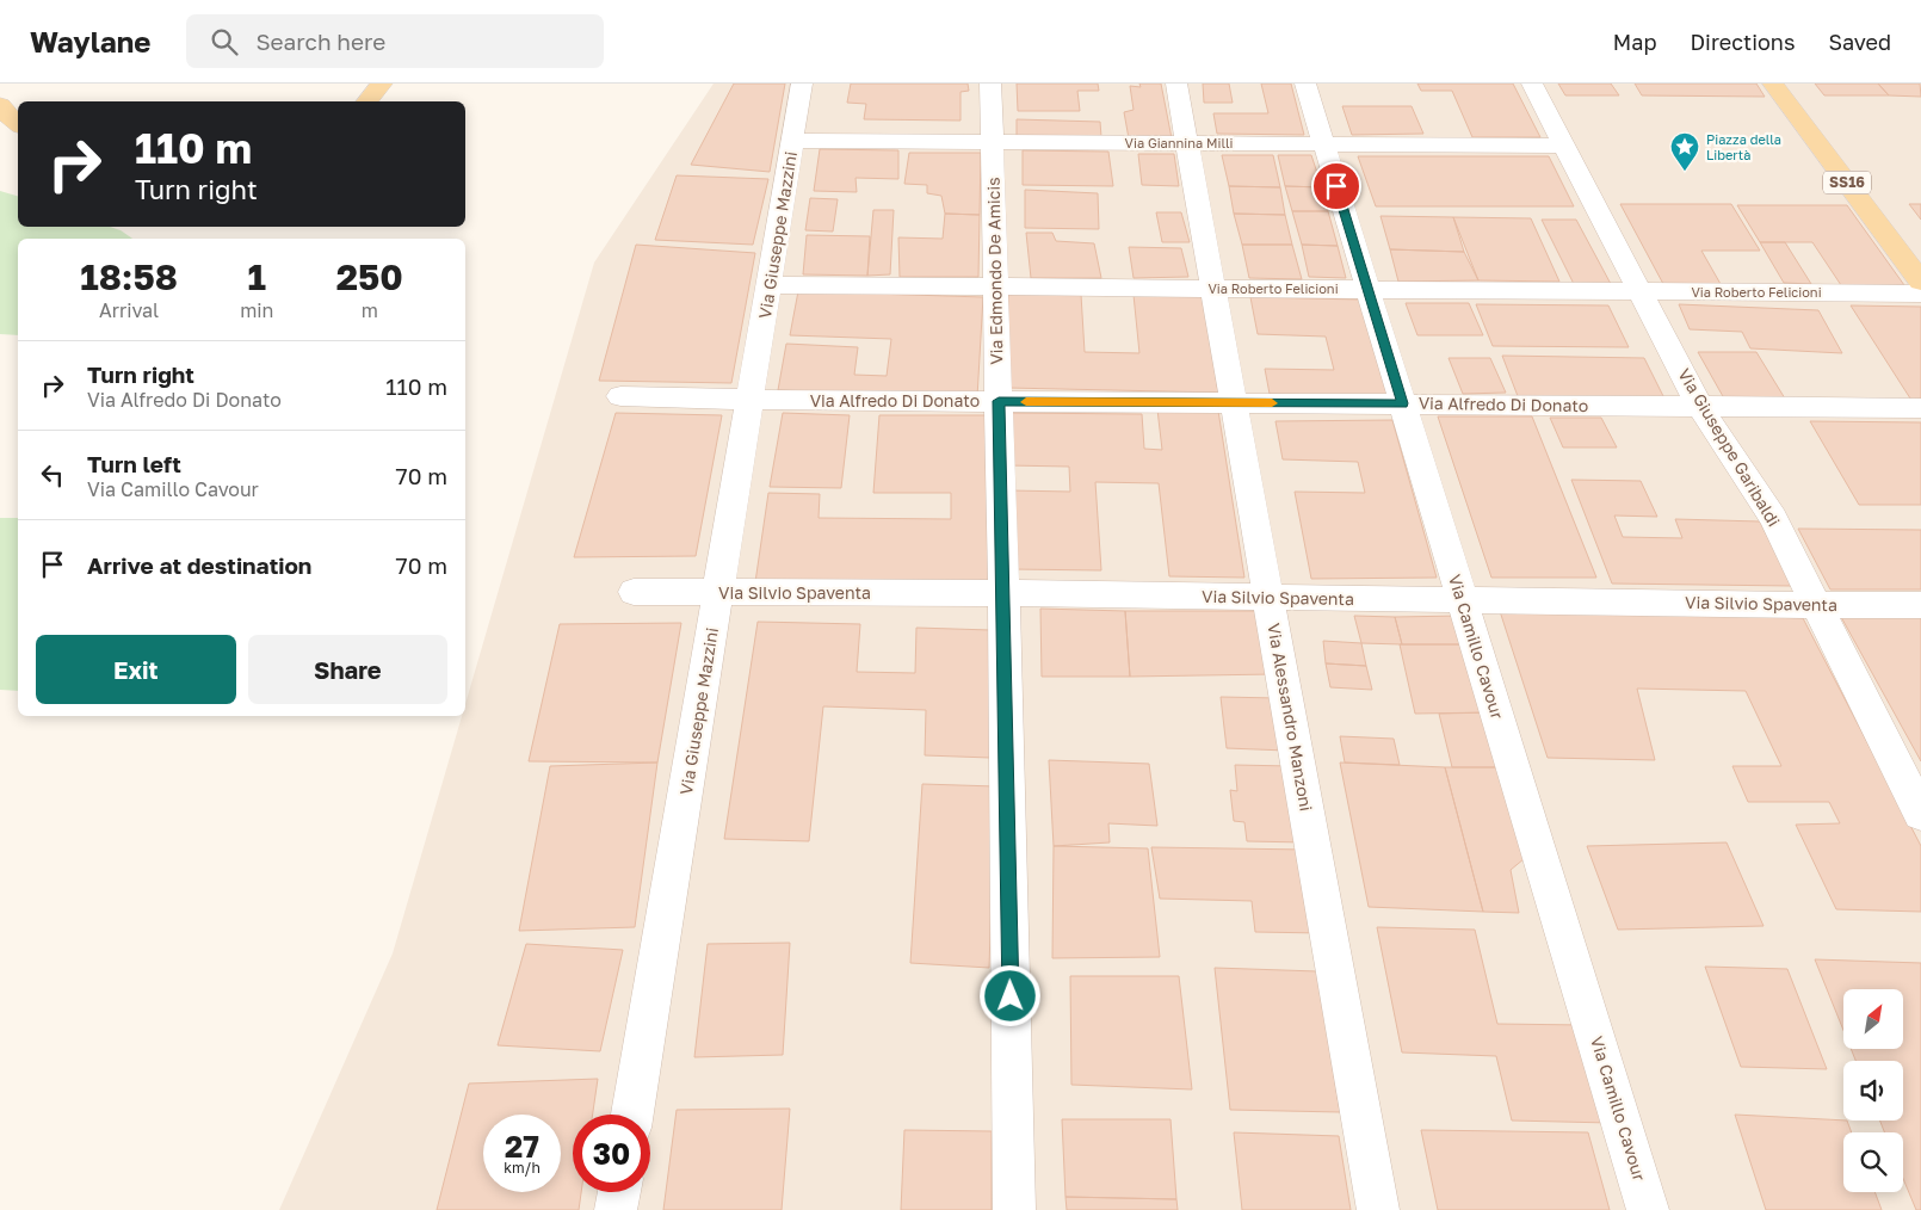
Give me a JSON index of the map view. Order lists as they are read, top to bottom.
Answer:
{
  "streets": {
    "main road": ["SS16"],
    "street": [
      "Via Giannina Milli",
      "Via Giuseppe Mazzini",
      "Via Edmondo De Amicis",
      "Via Roberto Felicioni",
      "Via Alfredo Di Donato",
      "Via Giuseppe Garibaldi",
      "Via Silvio Spaventa",
      "Via Camillo Cavour",
      "Via Alessandro Manzoni"
    ]
  },
  "crossings": [
    ["Via Giannina Milli", "Via Giuseppe Mazzini"],
    ["Via Giannina Milli", "Via Edmondo De Amicis"],
    ["Via Giannina Milli", "Via Giuseppe Garibaldi"],
    ["Via Giannina Milli", "Via Camillo Cavour"],
    ["Via Giannina Milli", "Via Alessandro Manzoni"],
    ["Via Giuseppe Mazzini", "Via Roberto Felicioni"],
    ["Via Giuseppe Mazzini", "Via Alfredo Di Donato"],
    ["Via Giuseppe Mazzini", "Via Silvio Spaventa"],
    ["Via Edmondo De Amicis", "Via Roberto Felicioni"],
    ["Via Edmondo De Amicis", "Via Alfredo Di Donato"],
    ["Via Edmondo De Amicis", "Via Silvio Spaventa"],
    ["Via Roberto Felicioni", "Via Giuseppe Garibaldi"],
    ["Via Roberto Felicioni", "Via Camillo Cavour"],
    ["Via Roberto Felicioni", "Via Alessandro Manzoni"],
    ["Via Alfredo Di Donato", "Via Giuseppe Garibaldi"],
    ["Via Alfredo Di Donato", "Via Camillo Cavour"],
    ["Via Alfredo Di Donato", "Via Alessandro Manzoni"],
    ["Via Giuseppe Garibaldi", "Via Silvio Spaventa"],
    ["Via Silvio Spaventa", "Via Camillo Cavour"],
    ["Via Silvio Spaventa", "Via Alessandro Manzoni"]
  ],
  "places": {
    "place": ["Piazza della Libertà"]
  },
  "north": "top right",
  "page": {
    "header": "Waylane",
    "search": "Search here",
    "nav": ["Map", "Directions", "Saved"],
    "turn": ["110 m", "Turn right"],
    "eta": [
      "18:58",
      "Arrival",
      "1",
      "min",
      "250",
      "m"
    ],
    "list": [
      {
        "name": "Turn right",
        "note": "Via Alfredo Di Donato",
        "value": "110 m"
      },
      {
        "name": "Turn left",
        "note": "Via Camillo Cavour",
        "value": "70 m"
      },
      {
        "name": "Arrive at destination",
        "value": "70 m"
      }
    ],
    "buttons": ["Exit", "Share"],
    "speed": "27 km/h",
    "limit": "30"
  }
}
